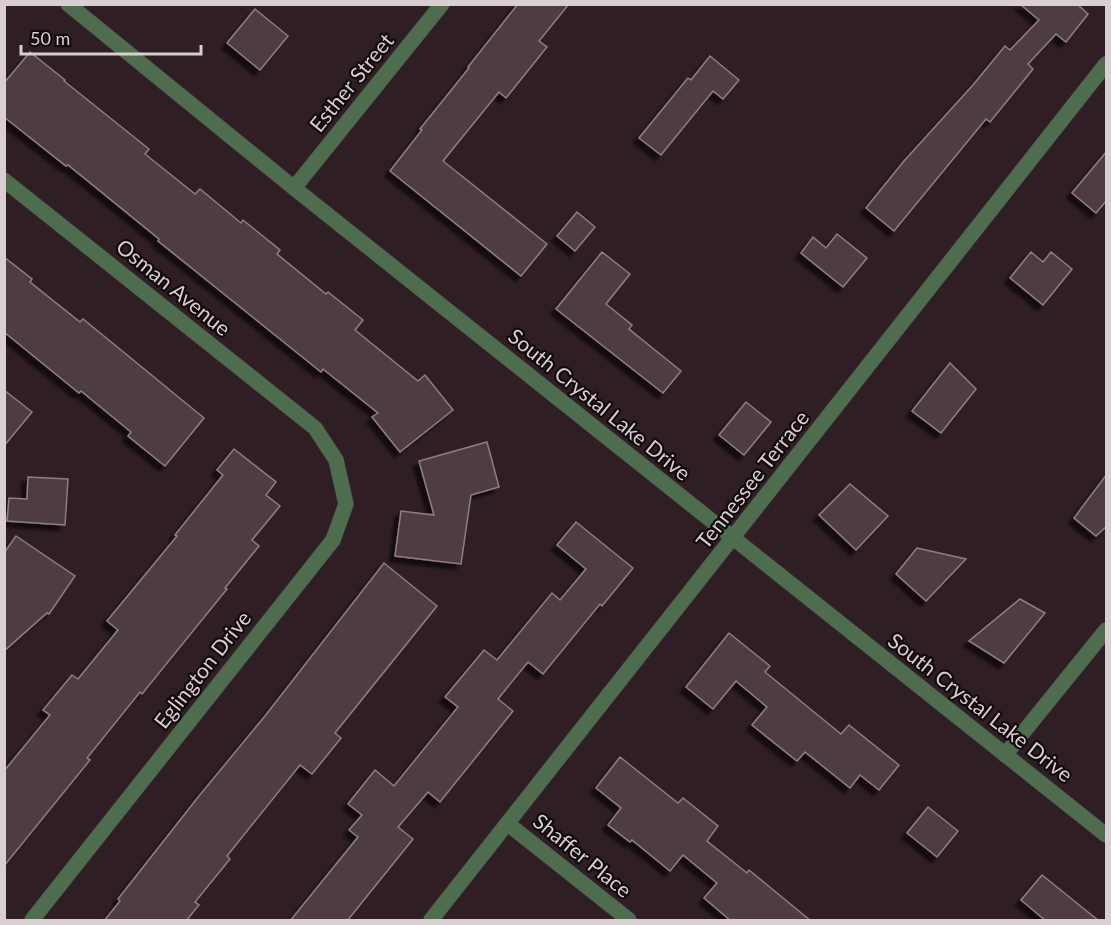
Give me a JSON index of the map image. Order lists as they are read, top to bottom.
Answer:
{
  "streets": {
    "street": [
      "Esther Street",
      "Osman Avenue",
      "South Crystal Lake Drive",
      "Tennessee Terrace",
      "Eglington Drive",
      "Shaffer Place"
    ]
  },
  "crossings": [
    ["Esther Street", "South Crystal Lake Drive"],
    ["Osman Avenue", "Eglington Drive"],
    ["South Crystal Lake Drive", "Tennessee Terrace"],
    ["Tennessee Terrace", "Shaffer Place"]
  ],
  "scale_bar": "50 m"
}
